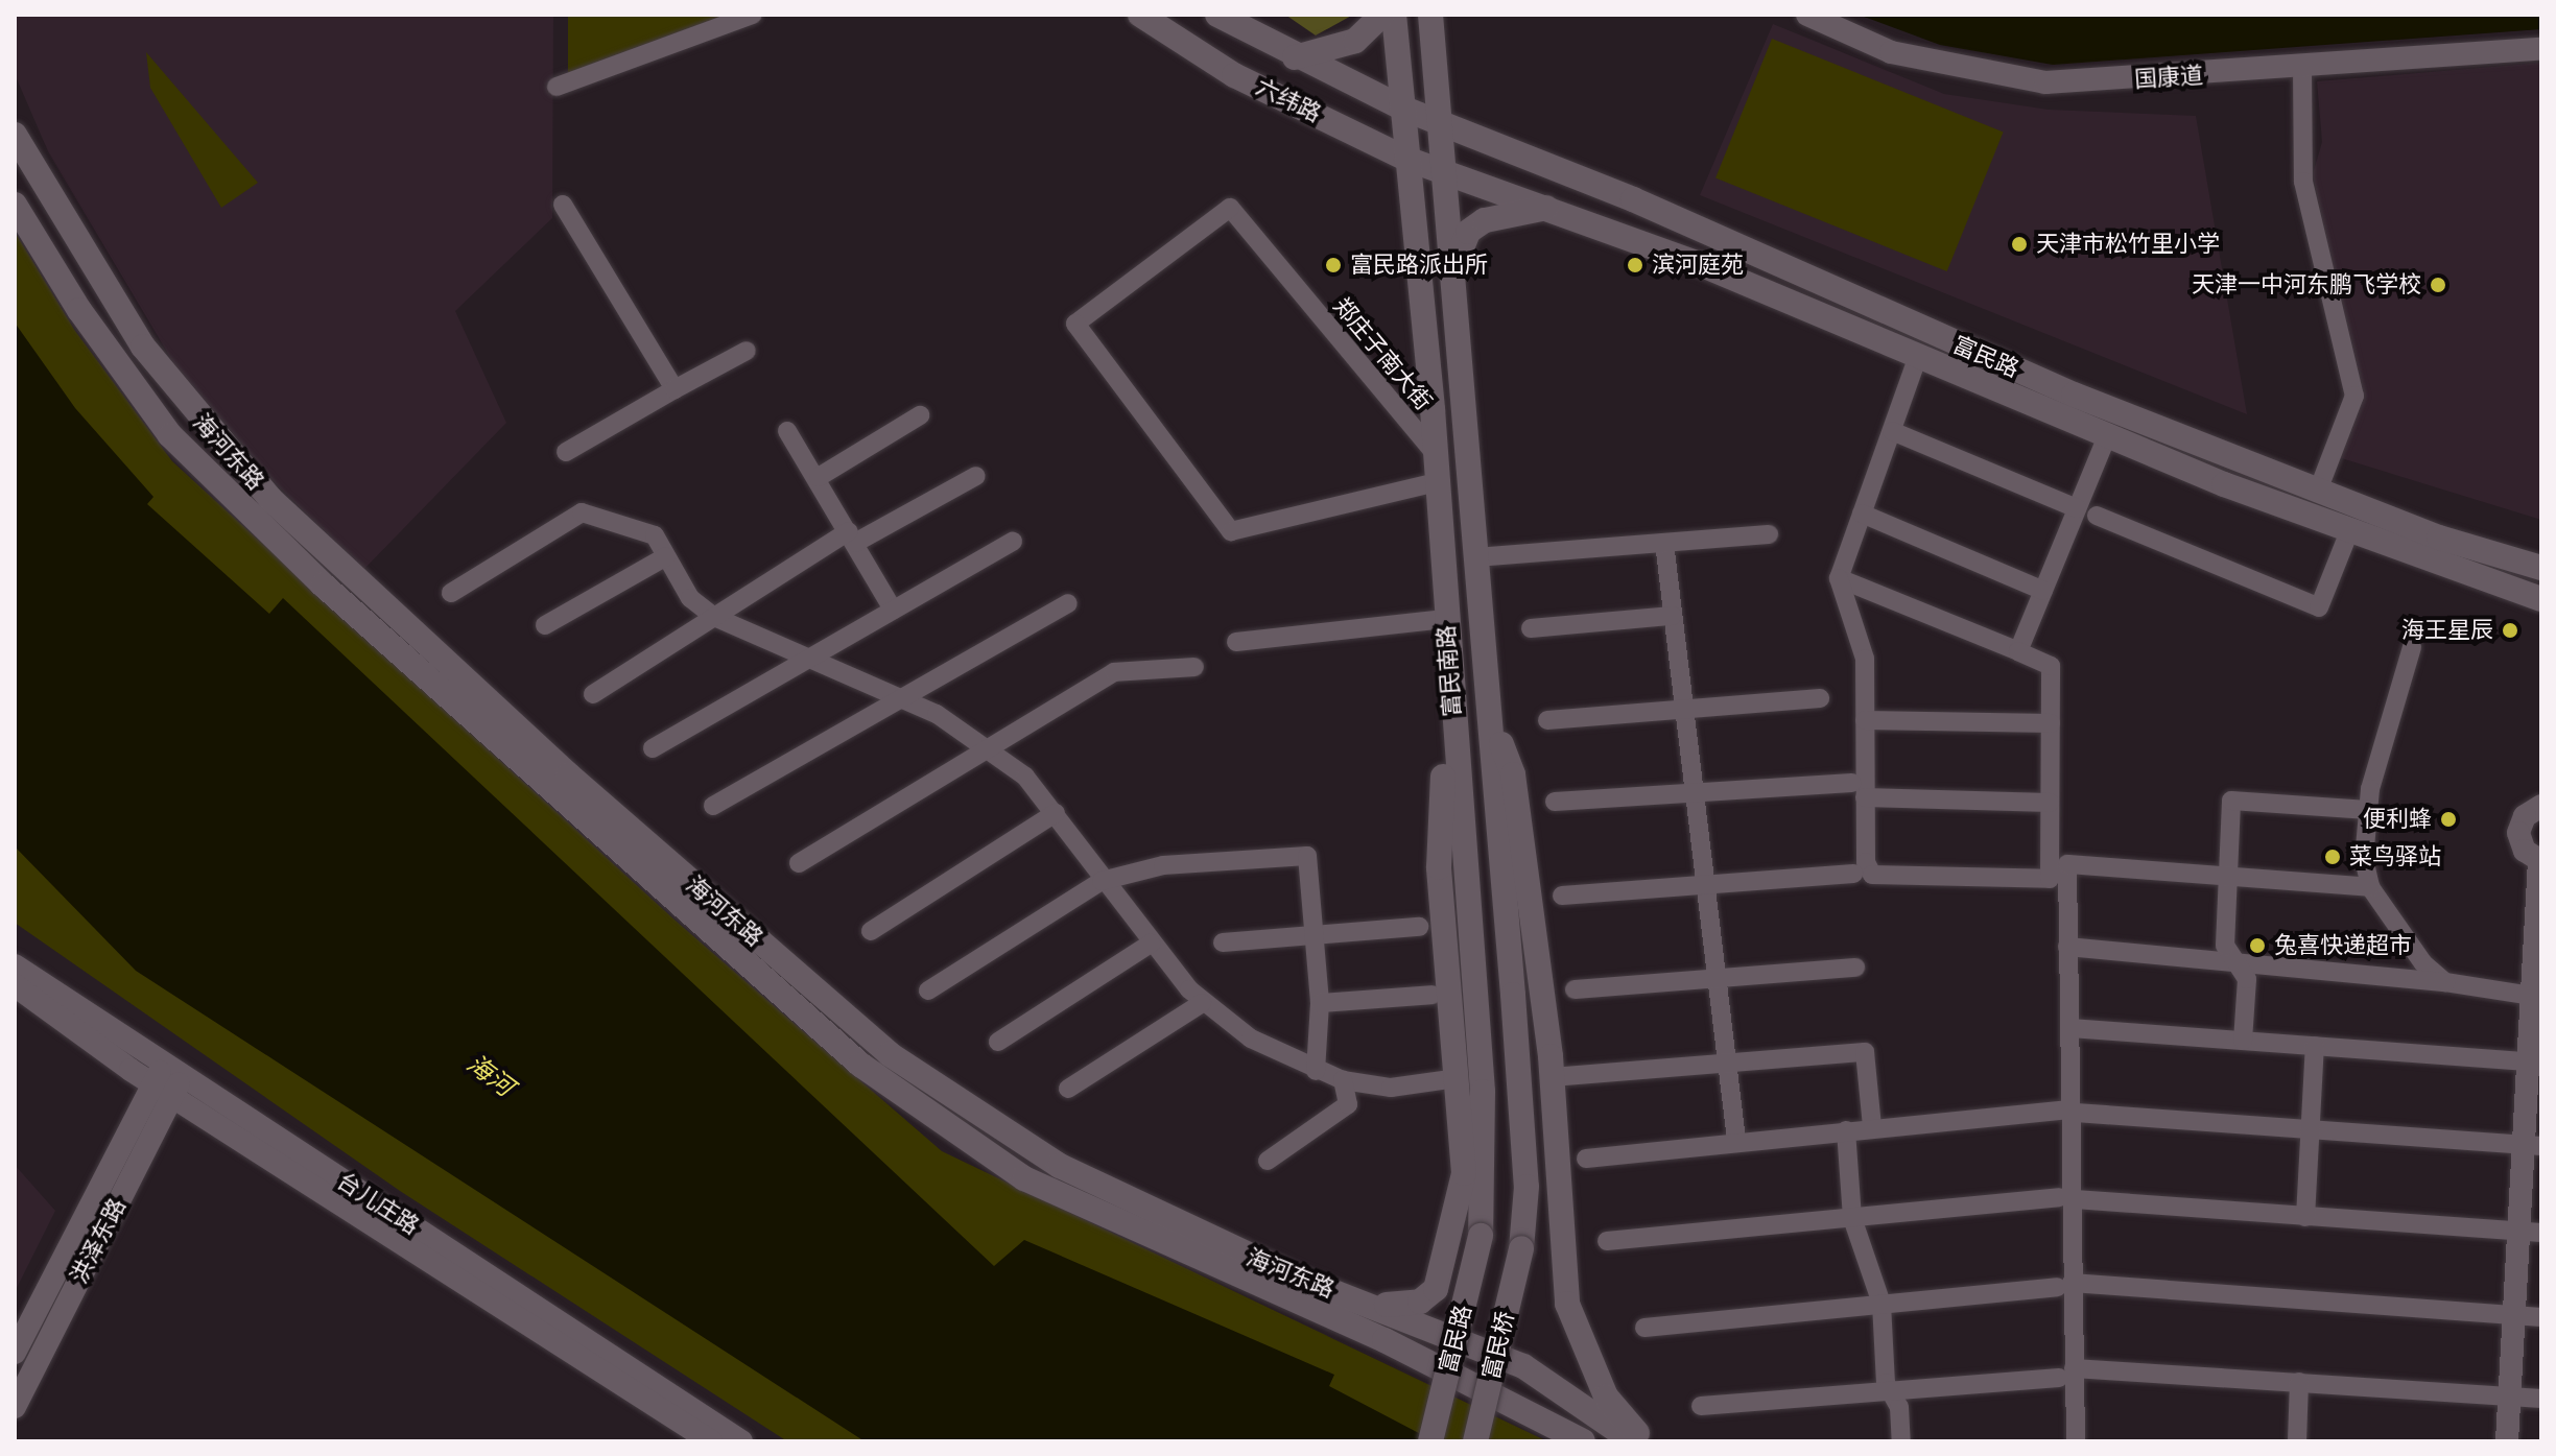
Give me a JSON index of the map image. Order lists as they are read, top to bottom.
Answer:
{
  "streets": {
    "main road": [
      "六纬路",
      "富民路",
      "海河东路",
      "富民南路",
      "富民桥"
    ],
    "street": [
      "国康道",
      "郑庄子南大街",
      "台儿庄路",
      "洪泽东路"
    ]
  },
  "crossings": [
    ["六纬路", "富民路"],
    ["六纬路", "富民南路"],
    ["郑庄子南大街", "富民南路"],
    ["富民路", "富民南路"],
    ["富民南路", "富民桥"],
    ["台儿庄路", "洪泽东路"]
  ],
  "water": ["海河"],
  "places": [
    "天津市松竹里小学",
    "富民路派出所",
    "滨河庭苑",
    "天津一中河东鹏飞学校",
    "海王星辰",
    "便利蜂",
    "菜鸟驿站",
    "兔喜快递超市"
  ]
}
